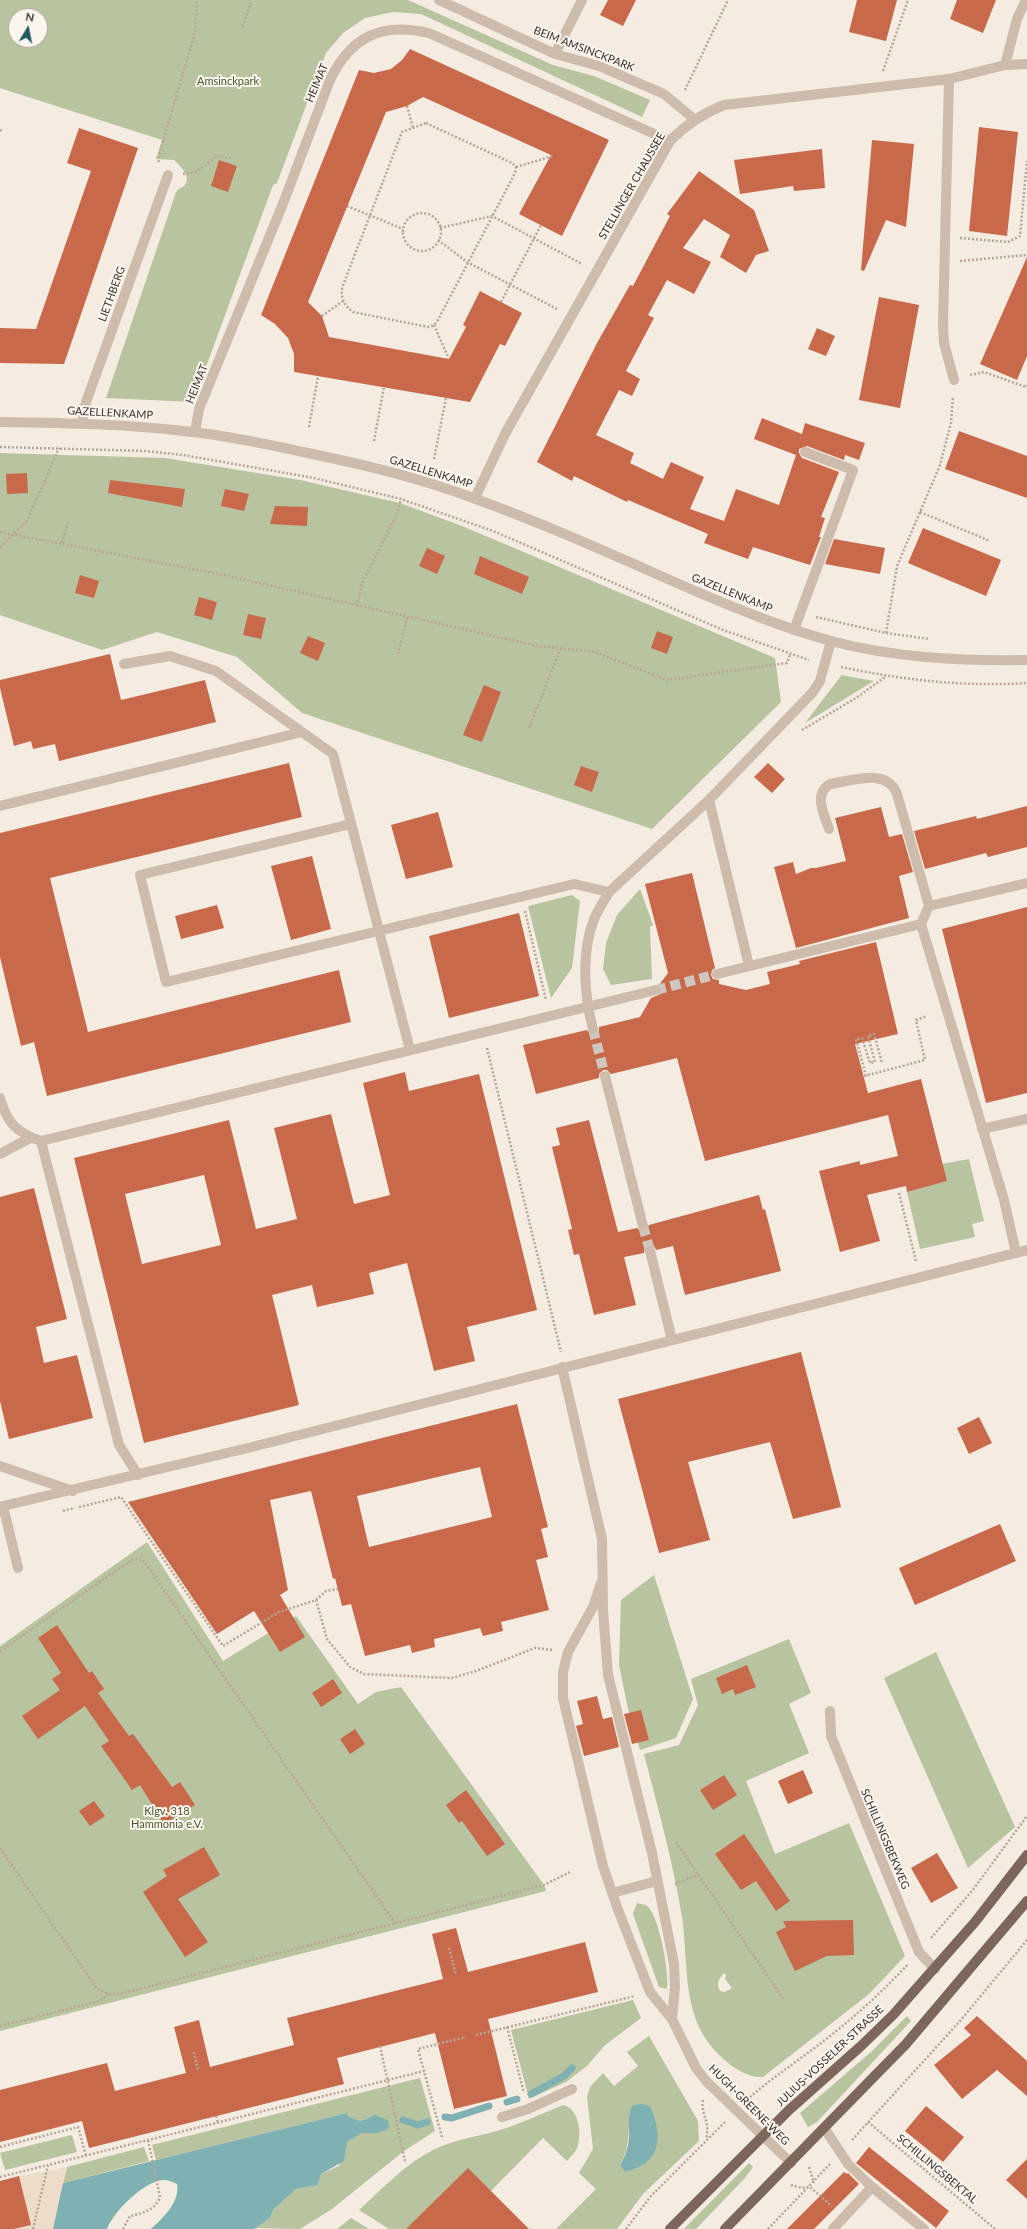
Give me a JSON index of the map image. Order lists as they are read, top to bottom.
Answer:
{
  "streets": {
    "main road": ["JULIUS-VOSSELER-STRASSE"],
    "street": [
      "BEIM AMSINCKPARK",
      "HEIMAT",
      "STELLINGER CHAUSSEE",
      "LIETHBERG",
      "GAZELLENKAMP",
      "SCHILLINGSBEKWEG",
      "HUGH-GREENE-WEG"
    ],
    "path": ["SCHILLINGSBEKTAL"]
  },
  "crossings": [
    ["BEIM AMSINCKPARK", "STELLINGER CHAUSSEE"],
    ["HEIMAT", "STELLINGER CHAUSSEE"],
    ["HEIMAT", "GAZELLENKAMP"],
    ["STELLINGER CHAUSSEE", "GAZELLENKAMP"],
    ["LIETHBERG", "GAZELLENKAMP"],
    ["SCHILLINGSBEKWEG", "JULIUS-VOSSELER-STRASSE"],
    ["JULIUS-VOSSELER-STRASSE", "HUGH-GREENE-WEG"]
  ],
  "parks": ["Amsinckpark", "Klgv. 318 Hammonia e.V."],
  "north": "top"
}
